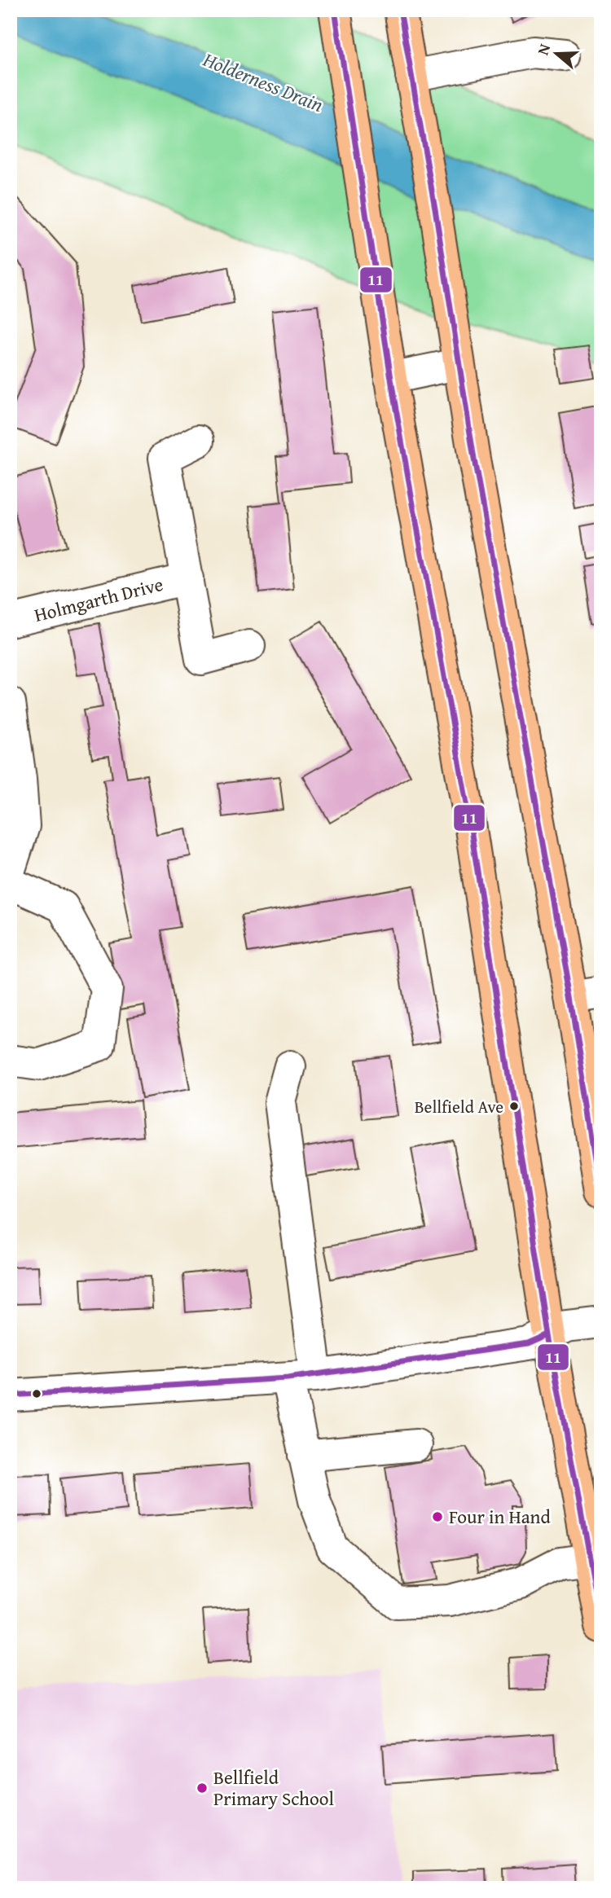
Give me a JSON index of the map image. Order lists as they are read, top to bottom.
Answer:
{
  "streets": {
    "street": ["Holmgarth Drive"]
  },
  "water": ["Holderness Drain"],
  "places": ["Bellfield Ave", "Four in Hand", "Bellfield Primary School"],
  "lines": ["transit line 11"],
  "north": "left"
}
